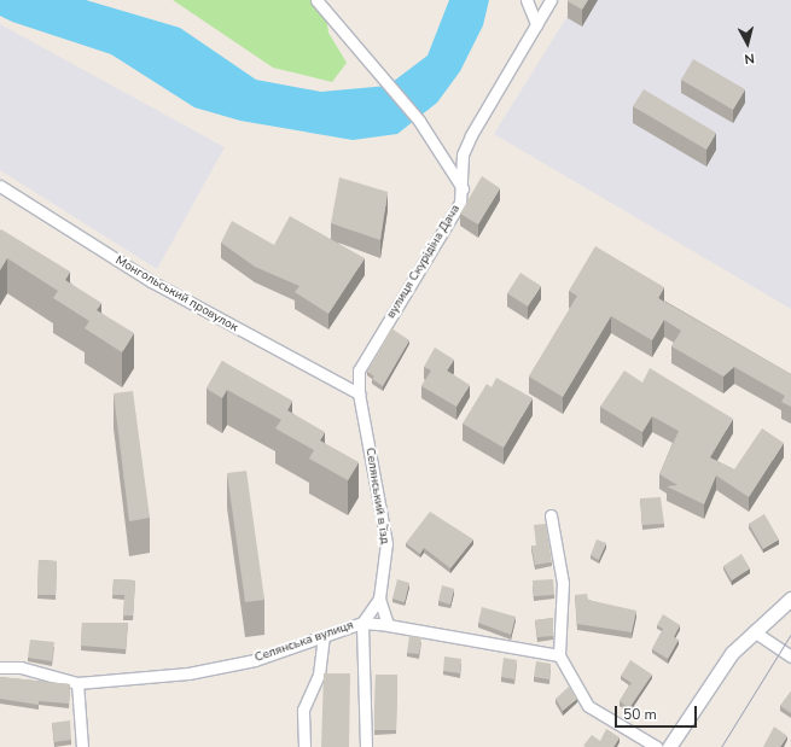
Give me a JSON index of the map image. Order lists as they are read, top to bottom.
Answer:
{
  "streets": {
    "street": [
      "вулиця Скурідіна Дача",
      "Монгольський провулок",
      "Селянський вʼїзд",
      "Селянська вулиця"
    ]
  },
  "crossings": [
    ["вулиця Скурідіна Дача", "Монгольський провулок"],
    ["вулиця Скурідіна Дача", "Селянський вʼїзд"],
    ["Монгольський провулок", "Селянський вʼїзд"],
    ["Селянський вʼїзд", "Селянська вулиця"]
  ],
  "scale_bar": "50 m",
  "north": "bottom"
}
